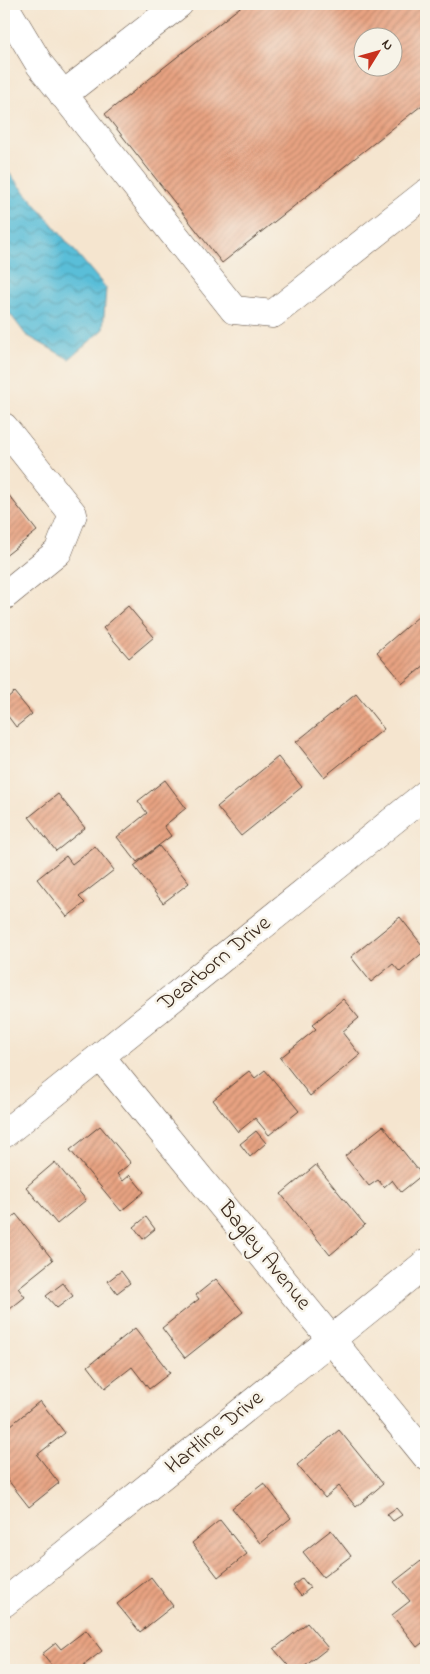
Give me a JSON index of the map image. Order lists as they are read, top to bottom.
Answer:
{
  "streets": {
    "street": ["Dearborn Drive", "Bagley Avenue", "Hartline Drive"]
  },
  "crossings": [
    ["Dearborn Drive", "Bagley Avenue"],
    ["Bagley Avenue", "Hartline Drive"]
  ],
  "north": "top right"
}
